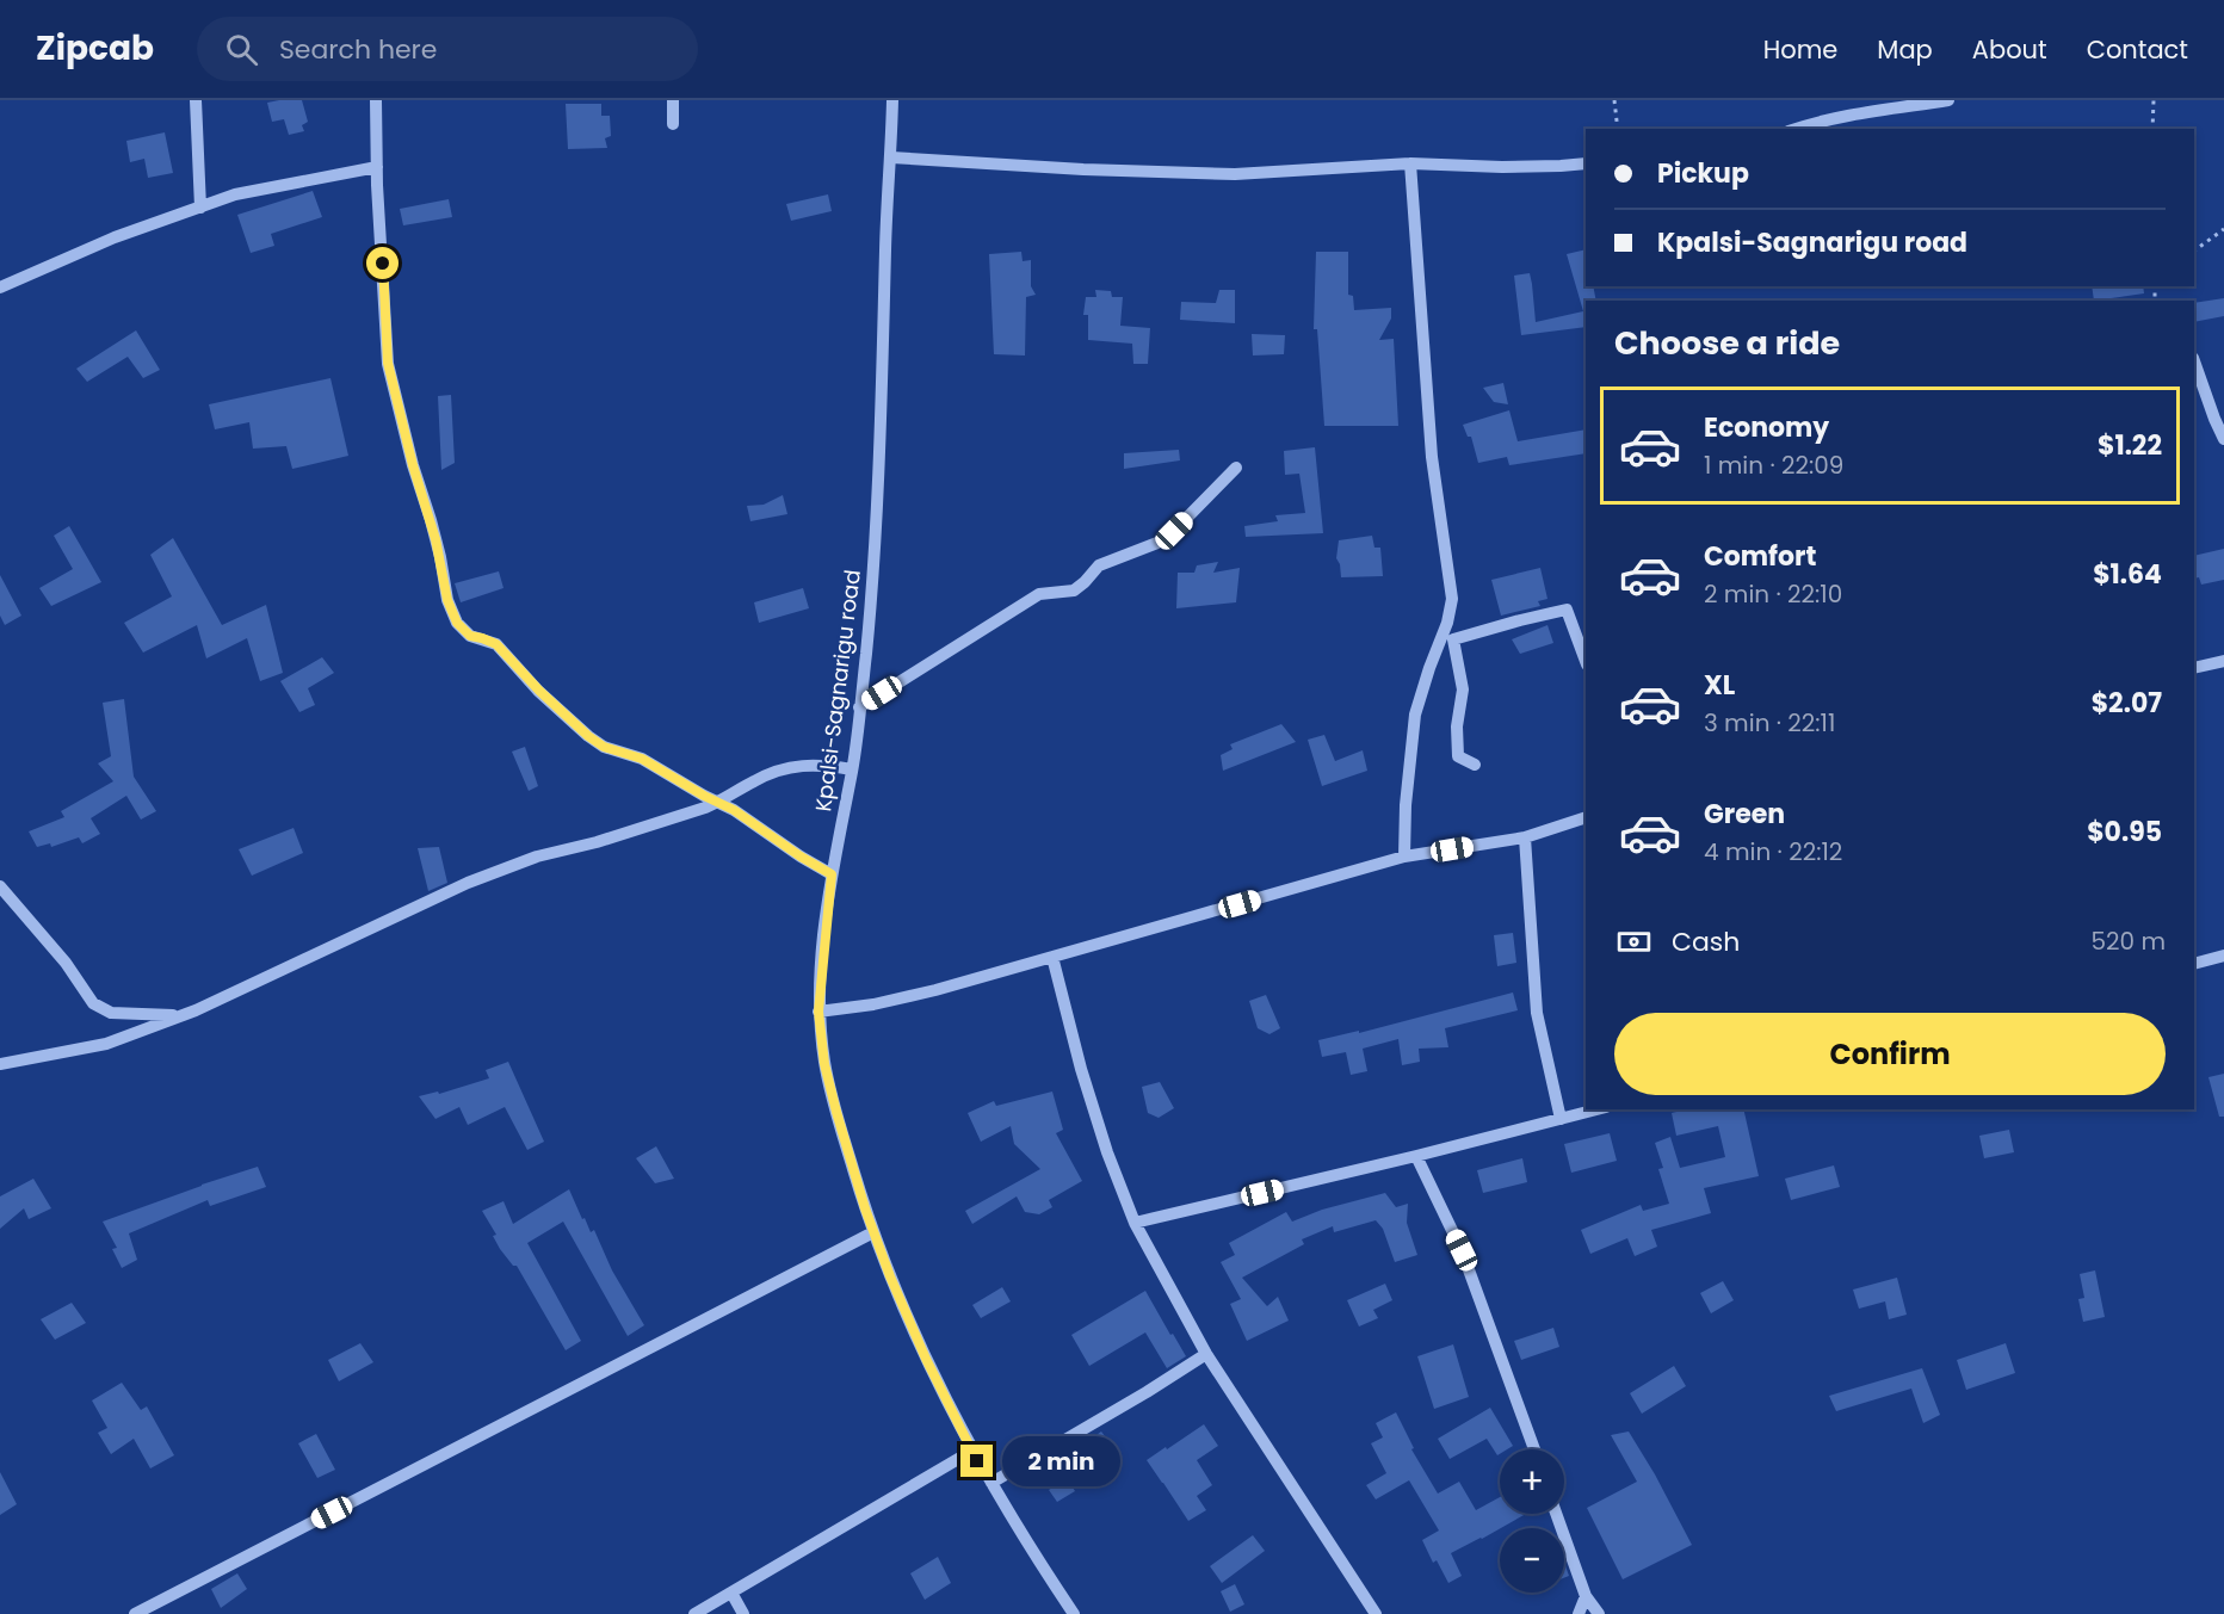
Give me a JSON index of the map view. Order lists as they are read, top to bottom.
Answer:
{
  "streets": {
    "street": ["Kpalsi-Sagnarigu road"]
  },
  "page": {
    "header": "Zipcab",
    "search": "Search here",
    "nav": [
      "Home",
      "Map",
      "About",
      "Contact"
    ],
    "banner": ["Pickup", "Kpalsi-Sagnarigu road"],
    "heading": "Choose a ride",
    "list": [
      {
        "name": "Economy",
        "note": "1 min · 22:09",
        "value": "$1.22"
      },
      {
        "name": "Comfort",
        "note": "2 min · 22:10",
        "value": "$1.64"
      },
      {
        "name": "XL",
        "note": "3 min · 22:11",
        "value": "$2.07"
      },
      {
        "name": "Green",
        "note": "4 min · 22:12",
        "value": "$0.95"
      }
    ],
    "pay": ["Cash", "520 m"],
    "buttons": "Confirm",
    "bubble": "2 min",
    "map_buttons": ["+", "−"]
  }
}
